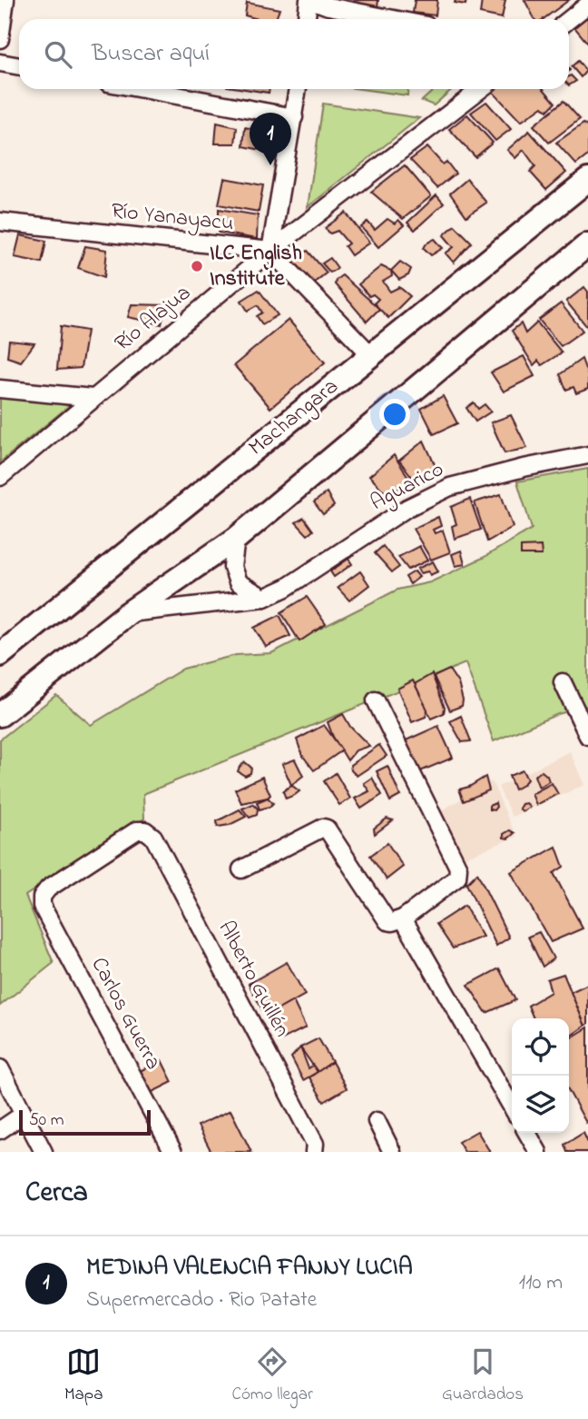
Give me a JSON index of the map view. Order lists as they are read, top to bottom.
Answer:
{
  "streets": {
    "street": [
      "Río Yanayacu",
      "Río Alajua",
      "Machangara",
      "Aguarico",
      "Alberto Guillén",
      "Carlos Guerra"
    ]
  },
  "crossings": [
    ["Río Yanayacu", "Río Alajua"],
    ["Alberto Guillén", "Carlos Guerra"]
  ],
  "places": ["ILC English Institute"],
  "scale_bar": "50 m",
  "page": {
    "search": "Buscar aquí",
    "pins": "1",
    "scale": "50 m",
    "heading": "Cerca",
    "list": [
      {
        "mark": "1",
        "name": "MEDINA VALENCIA FANNY LUCIA",
        "note": "Supermercado · Rio Patate",
        "value": "110 m"
      }
    ],
    "nav": ["Mapa", "Cómo llegar", "Guardados"]
  }
}
